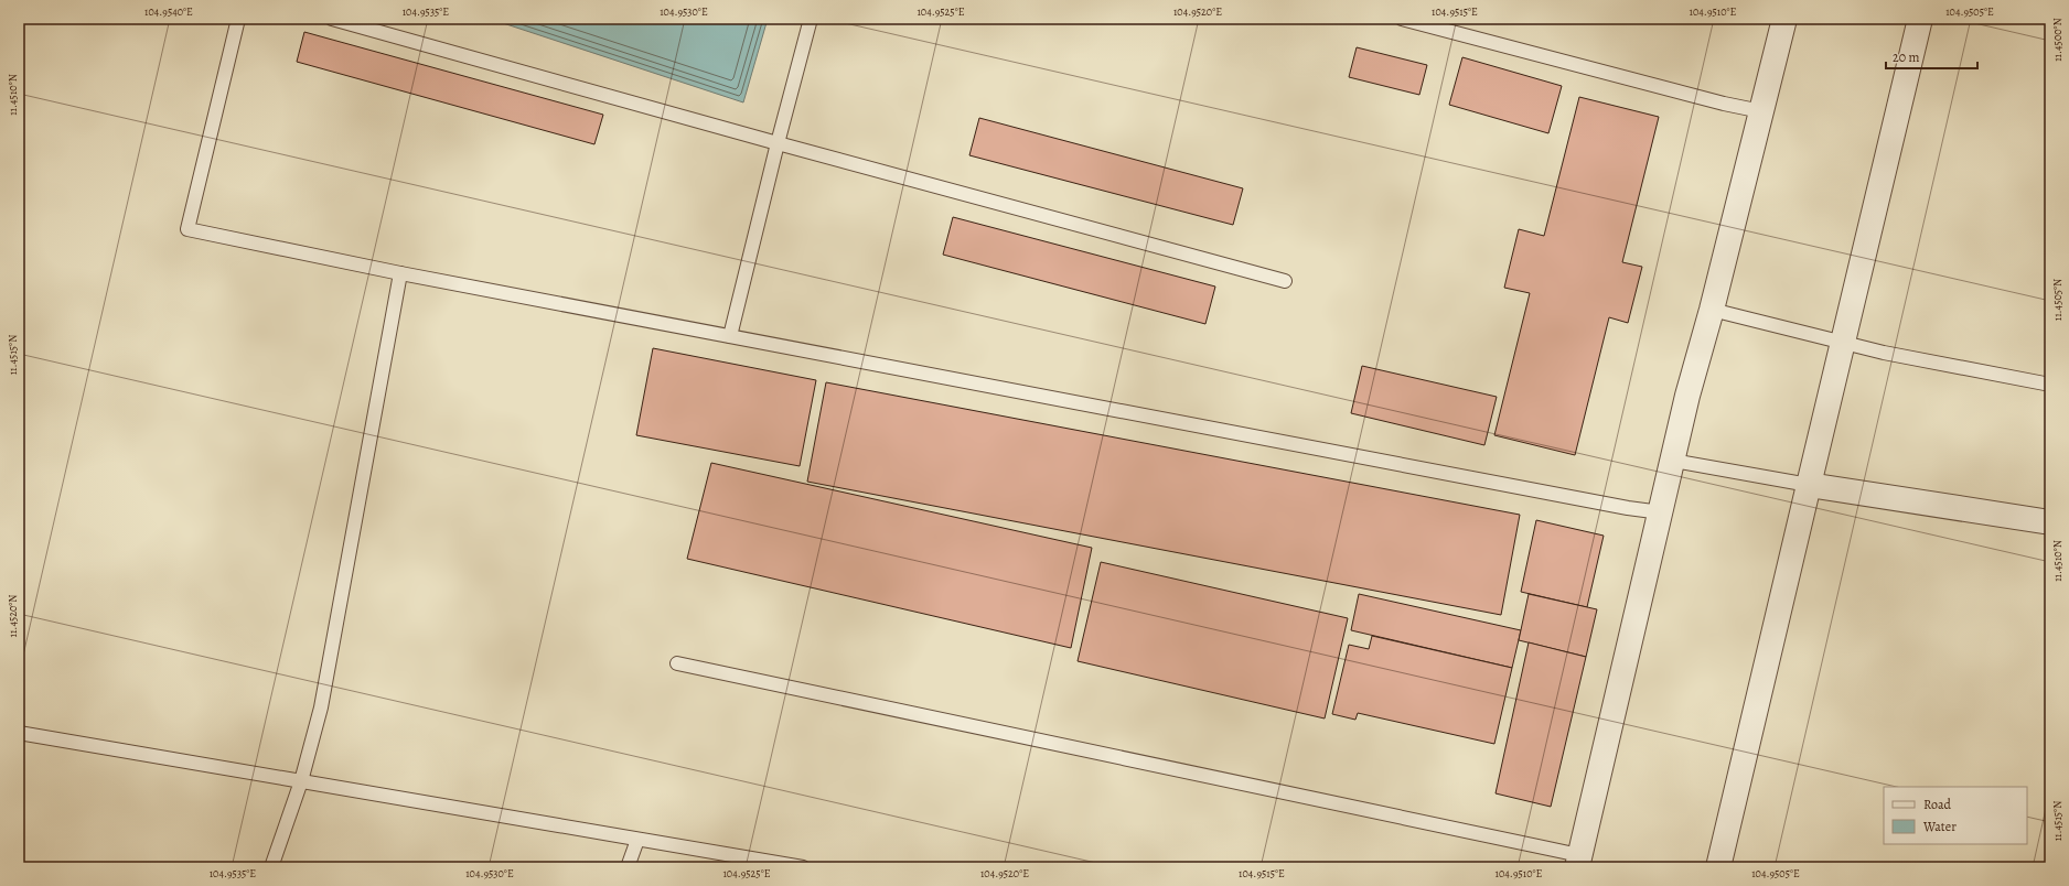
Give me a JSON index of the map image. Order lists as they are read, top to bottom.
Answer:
{
  "legend": ["Road", "Water"],
  "scale_bar": "20 m",
  "coordinates": [
    "104.9540°E",
    "104.9535°E",
    "104.9530°E",
    "104.9525°E",
    "104.9520°E",
    "104.9515°E",
    "104.9510°E",
    "104.9505°E",
    "11.4500°N",
    "11.4510°N",
    "11.4505°N",
    "11.4515°N",
    "11.4520°N"
  ]
}
